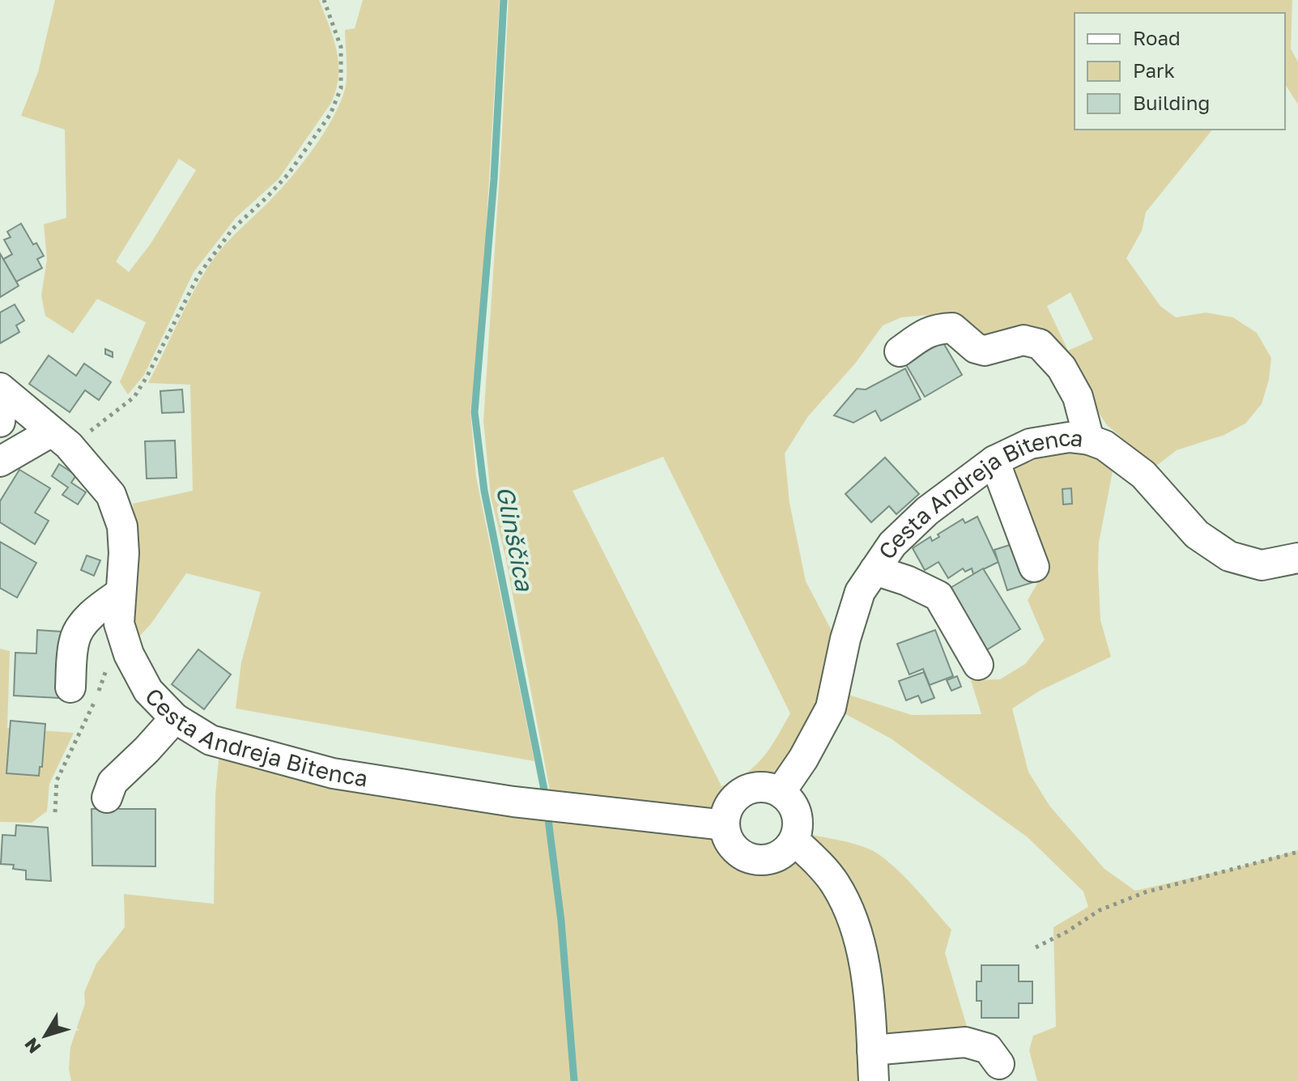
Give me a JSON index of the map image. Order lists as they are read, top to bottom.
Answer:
{
  "streets": {
    "street": ["Cesta Andreja Bitenca"]
  },
  "water": ["Glinščica"],
  "legend": ["Road", "Park", "Building"],
  "north": "bottom left"
}
